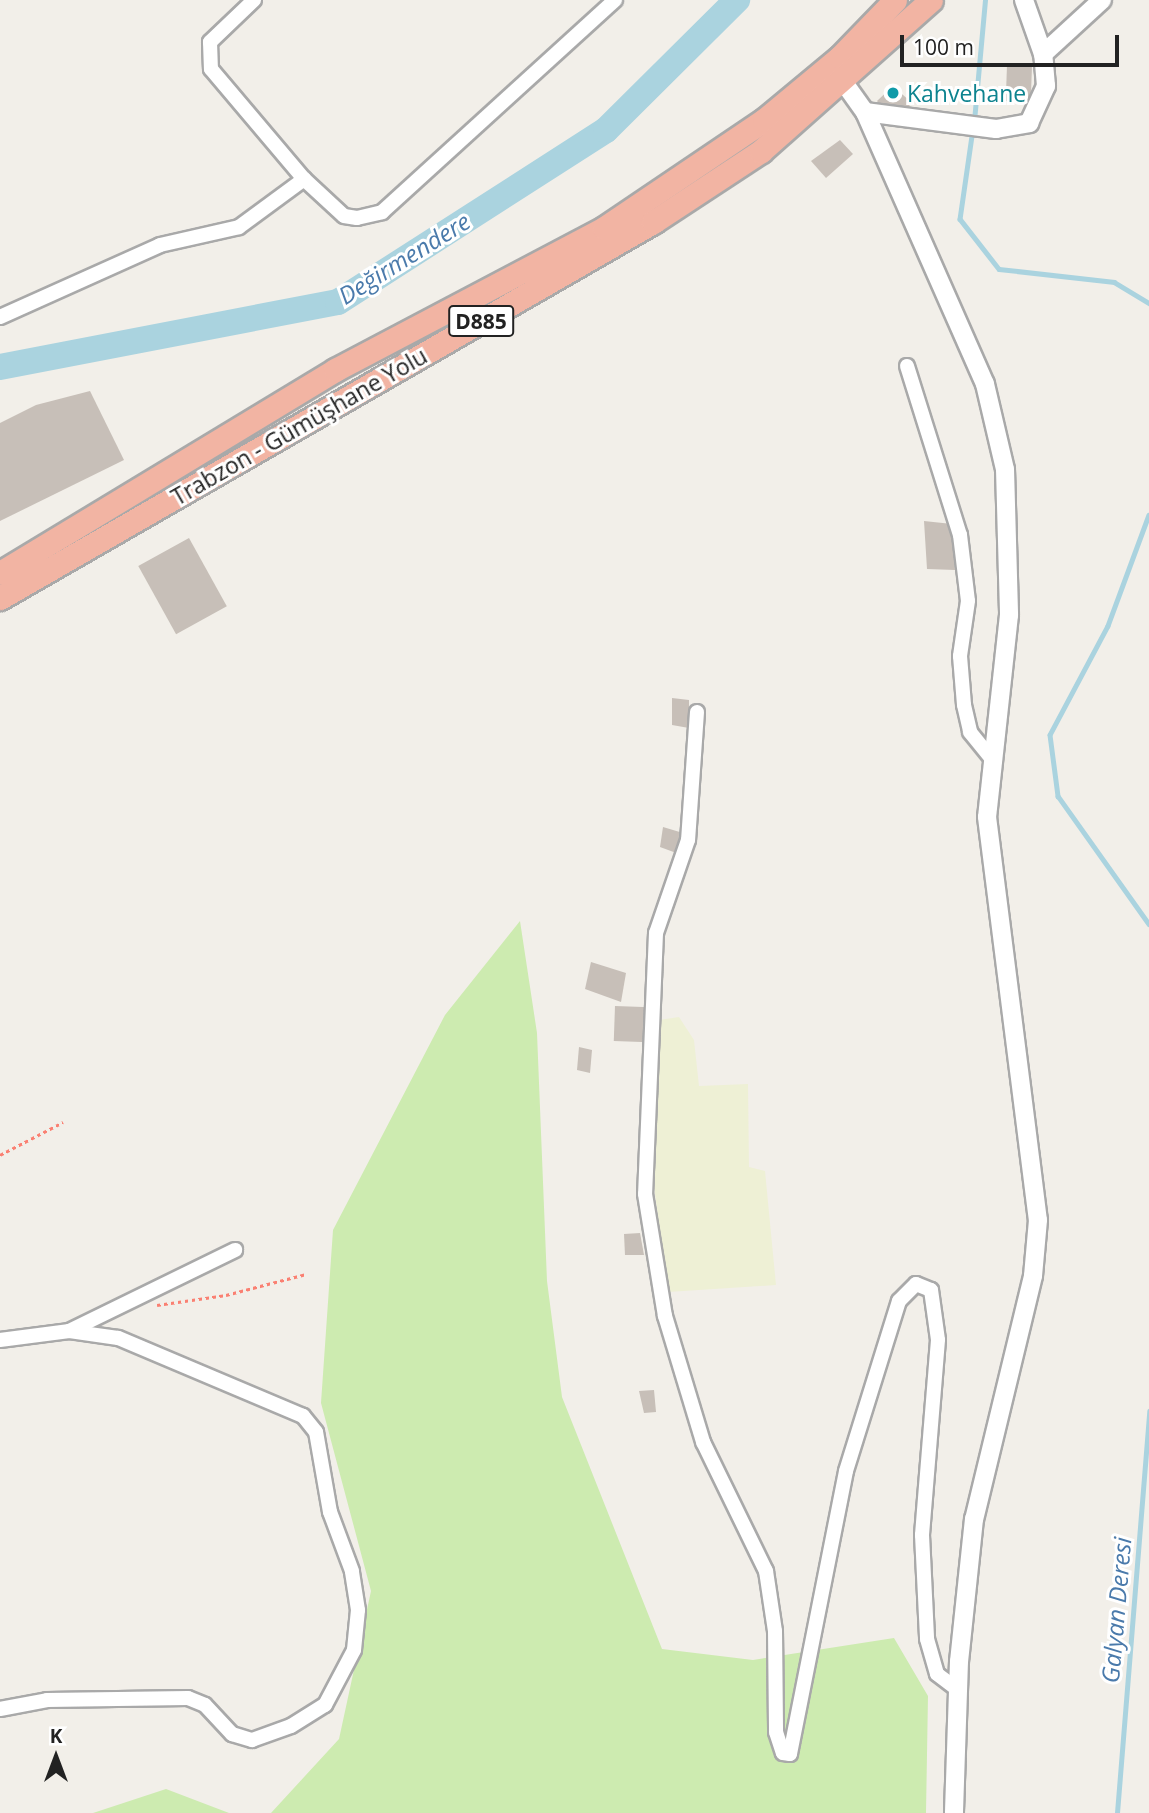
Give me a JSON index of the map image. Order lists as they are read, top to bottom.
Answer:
{
  "streets": {
    "highway": ["D885", "Trabzon - Gümüşhane Yolu"]
  },
  "water": ["Değirmendere", "Galyan Deresi"],
  "places": ["Kahvehane"],
  "scale_bar": "100 m",
  "north": "top"
}
